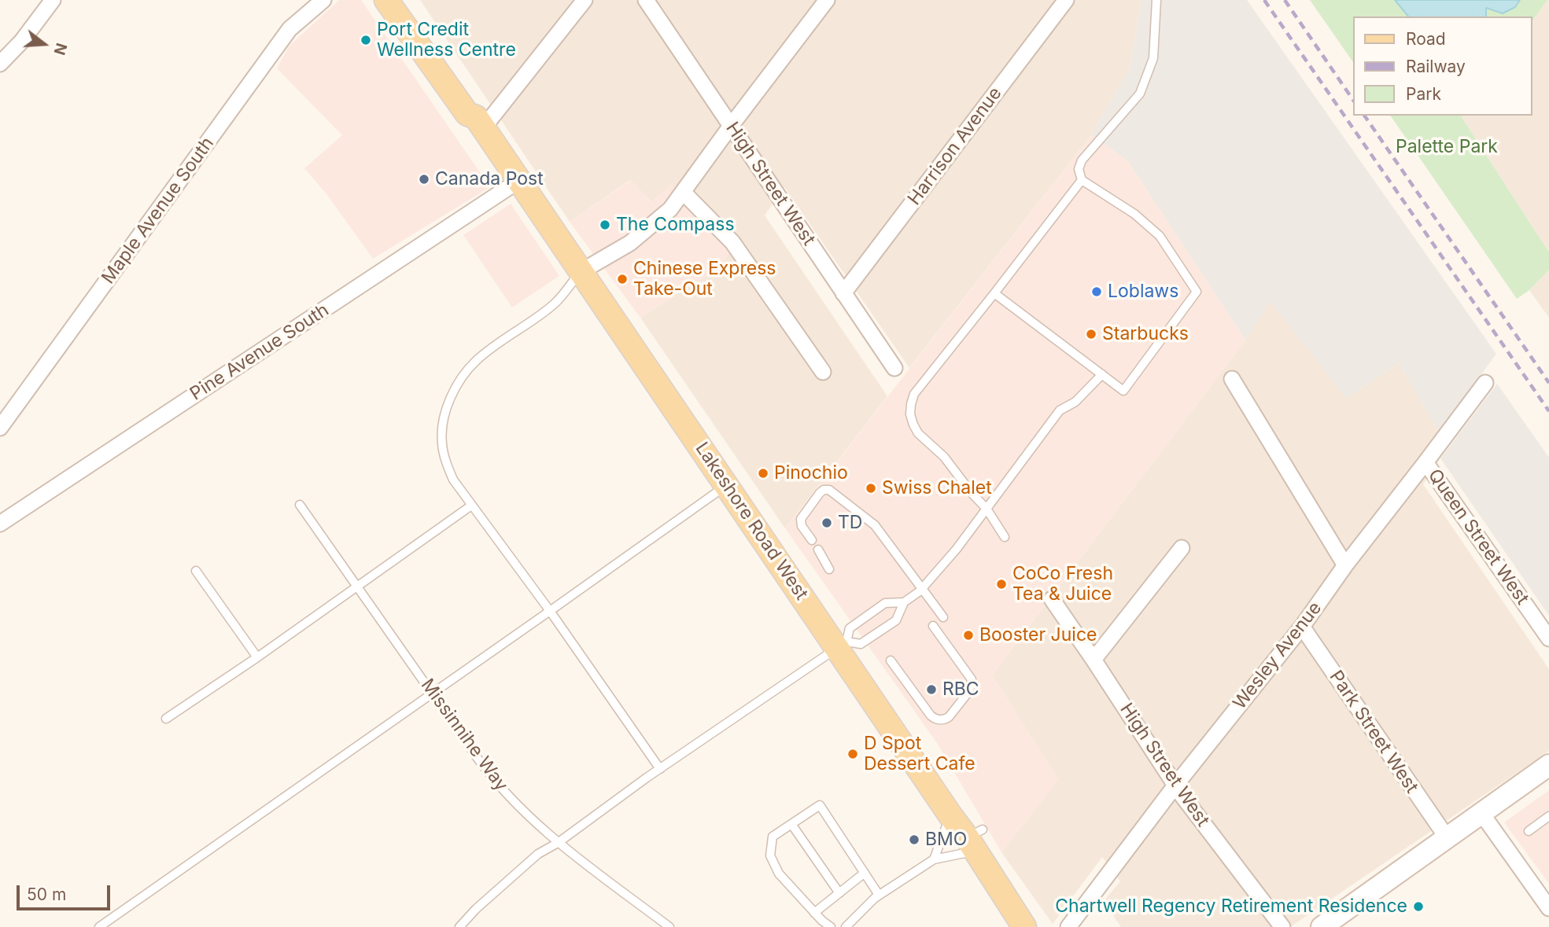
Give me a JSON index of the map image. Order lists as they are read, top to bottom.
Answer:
{
  "streets": {
    "main road": ["Lakeshore Road West"],
    "street": [
      "Harrison Avenue",
      "High Street West",
      "Maple Avenue South",
      "Pine Avenue South",
      "Queen Street West",
      "Wesley Avenue",
      "Park Street West"
    ],
    "lane": ["Missinnihe Way"]
  },
  "crossings": [
    ["Harrison Avenue", "High Street West"],
    ["High Street West", "Wesley Avenue"],
    ["Pine Avenue South", "Lakeshore Road West"],
    ["Queen Street West", "Wesley Avenue"],
    ["Wesley Avenue", "Park Street West"]
  ],
  "parks": ["Palette Park"],
  "places": [
    "Port Credit Wellness Centre",
    "Canada Post",
    "The Compass",
    "Chinese Express Take-Out",
    "Loblaws",
    "Starbucks",
    "Pinochio",
    "Swiss Chalet",
    "TD",
    "CoCo Fresh Tea & Juice",
    "Booster Juice",
    "RBC",
    "D Spot Dessert Cafe",
    "BMO",
    "Chartwell Regency Retirement Residence"
  ],
  "legend": ["Road", "Railway", "Park"],
  "scale_bar": "50 m",
  "north": "right"
}
